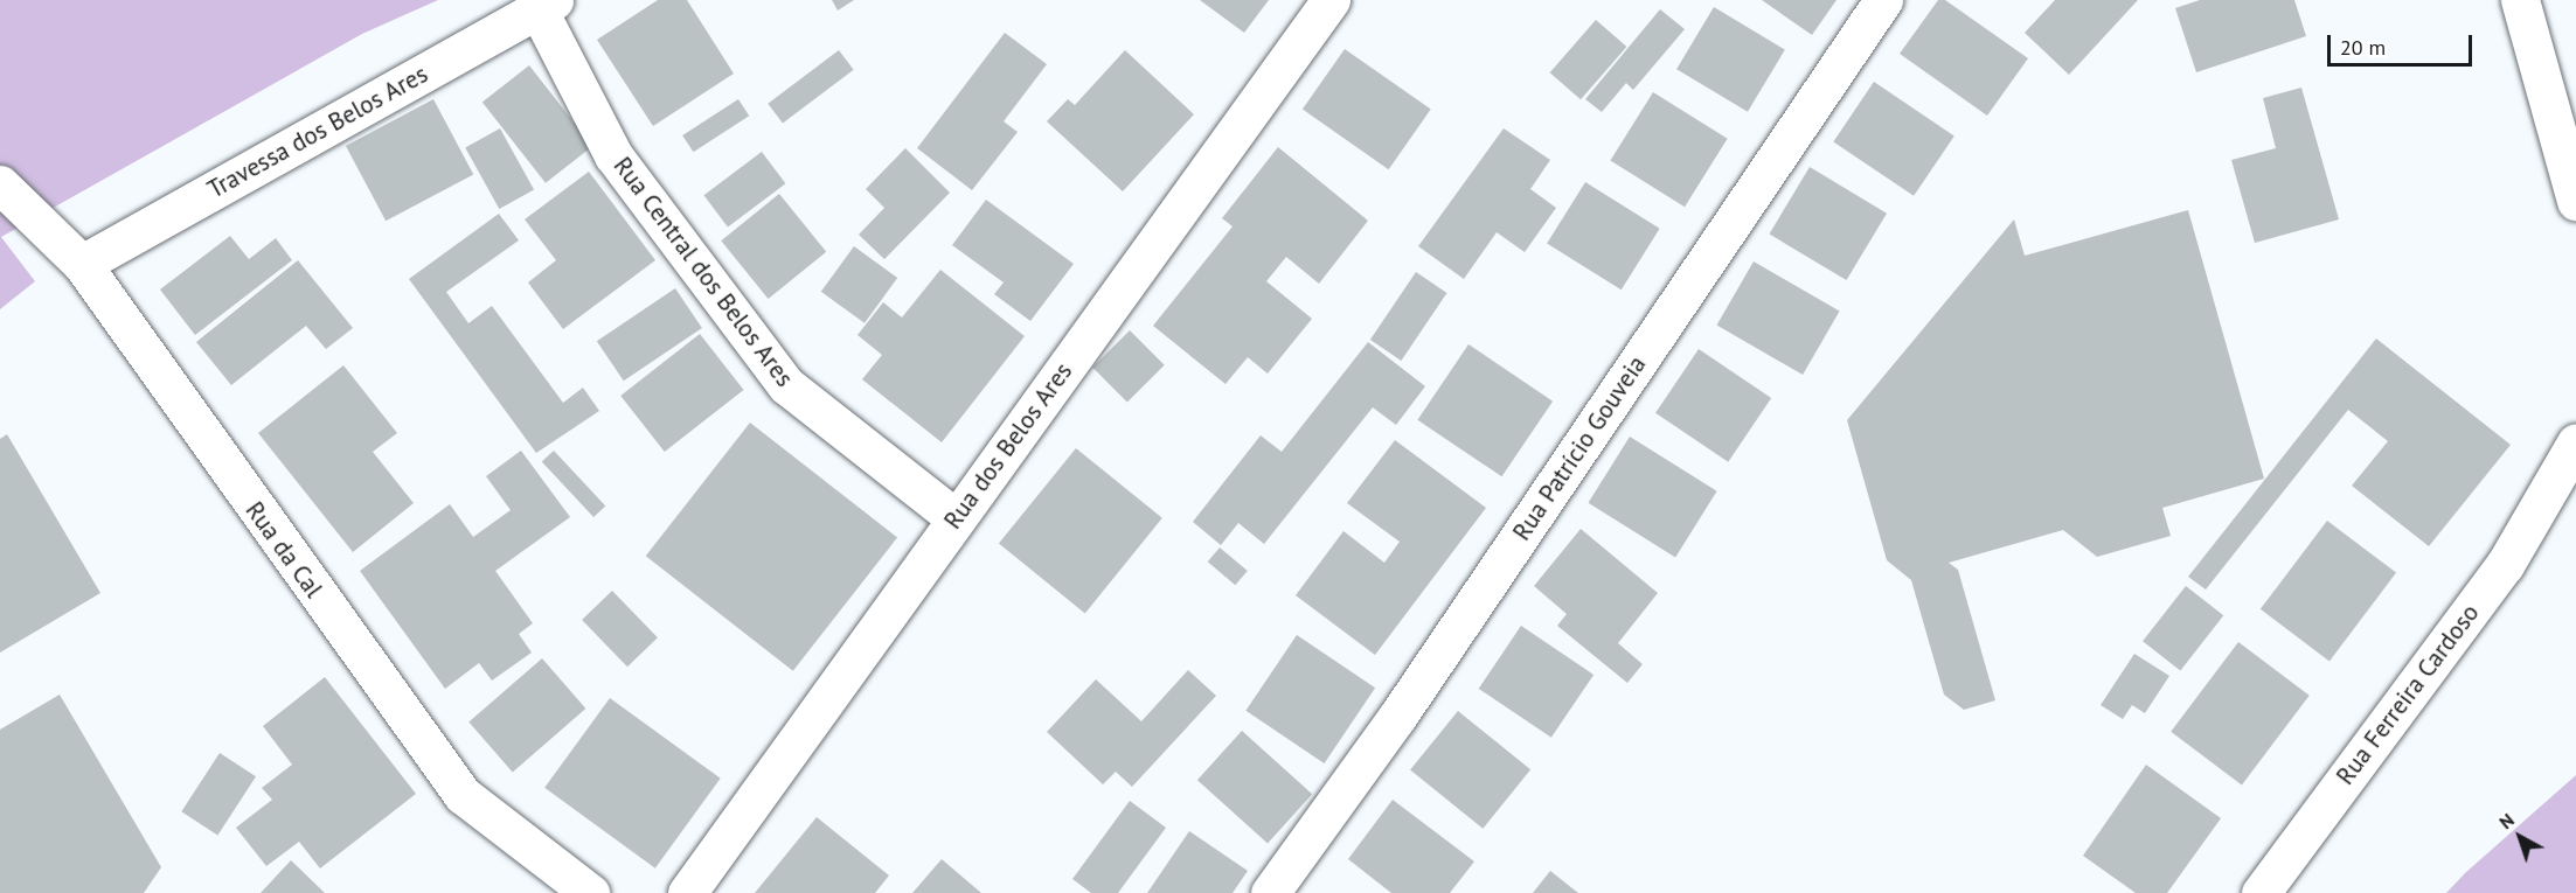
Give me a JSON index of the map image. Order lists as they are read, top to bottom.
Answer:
{
  "streets": {
    "street": [
      "Travessa dos Belos Ares",
      "Rua Central dos Belos Ares",
      "Rua dos Belos Ares",
      "Rua Patrício Gouveia",
      "Rua da Cal",
      "Rua Ferreira Cardoso"
    ]
  },
  "crossings": [
    ["Travessa dos Belos Ares", "Rua Central dos Belos Ares"],
    ["Travessa dos Belos Ares", "Rua da Cal"],
    ["Rua Central dos Belos Ares", "Rua dos Belos Ares"]
  ],
  "scale_bar": "20 m",
  "north": "top left"
}
